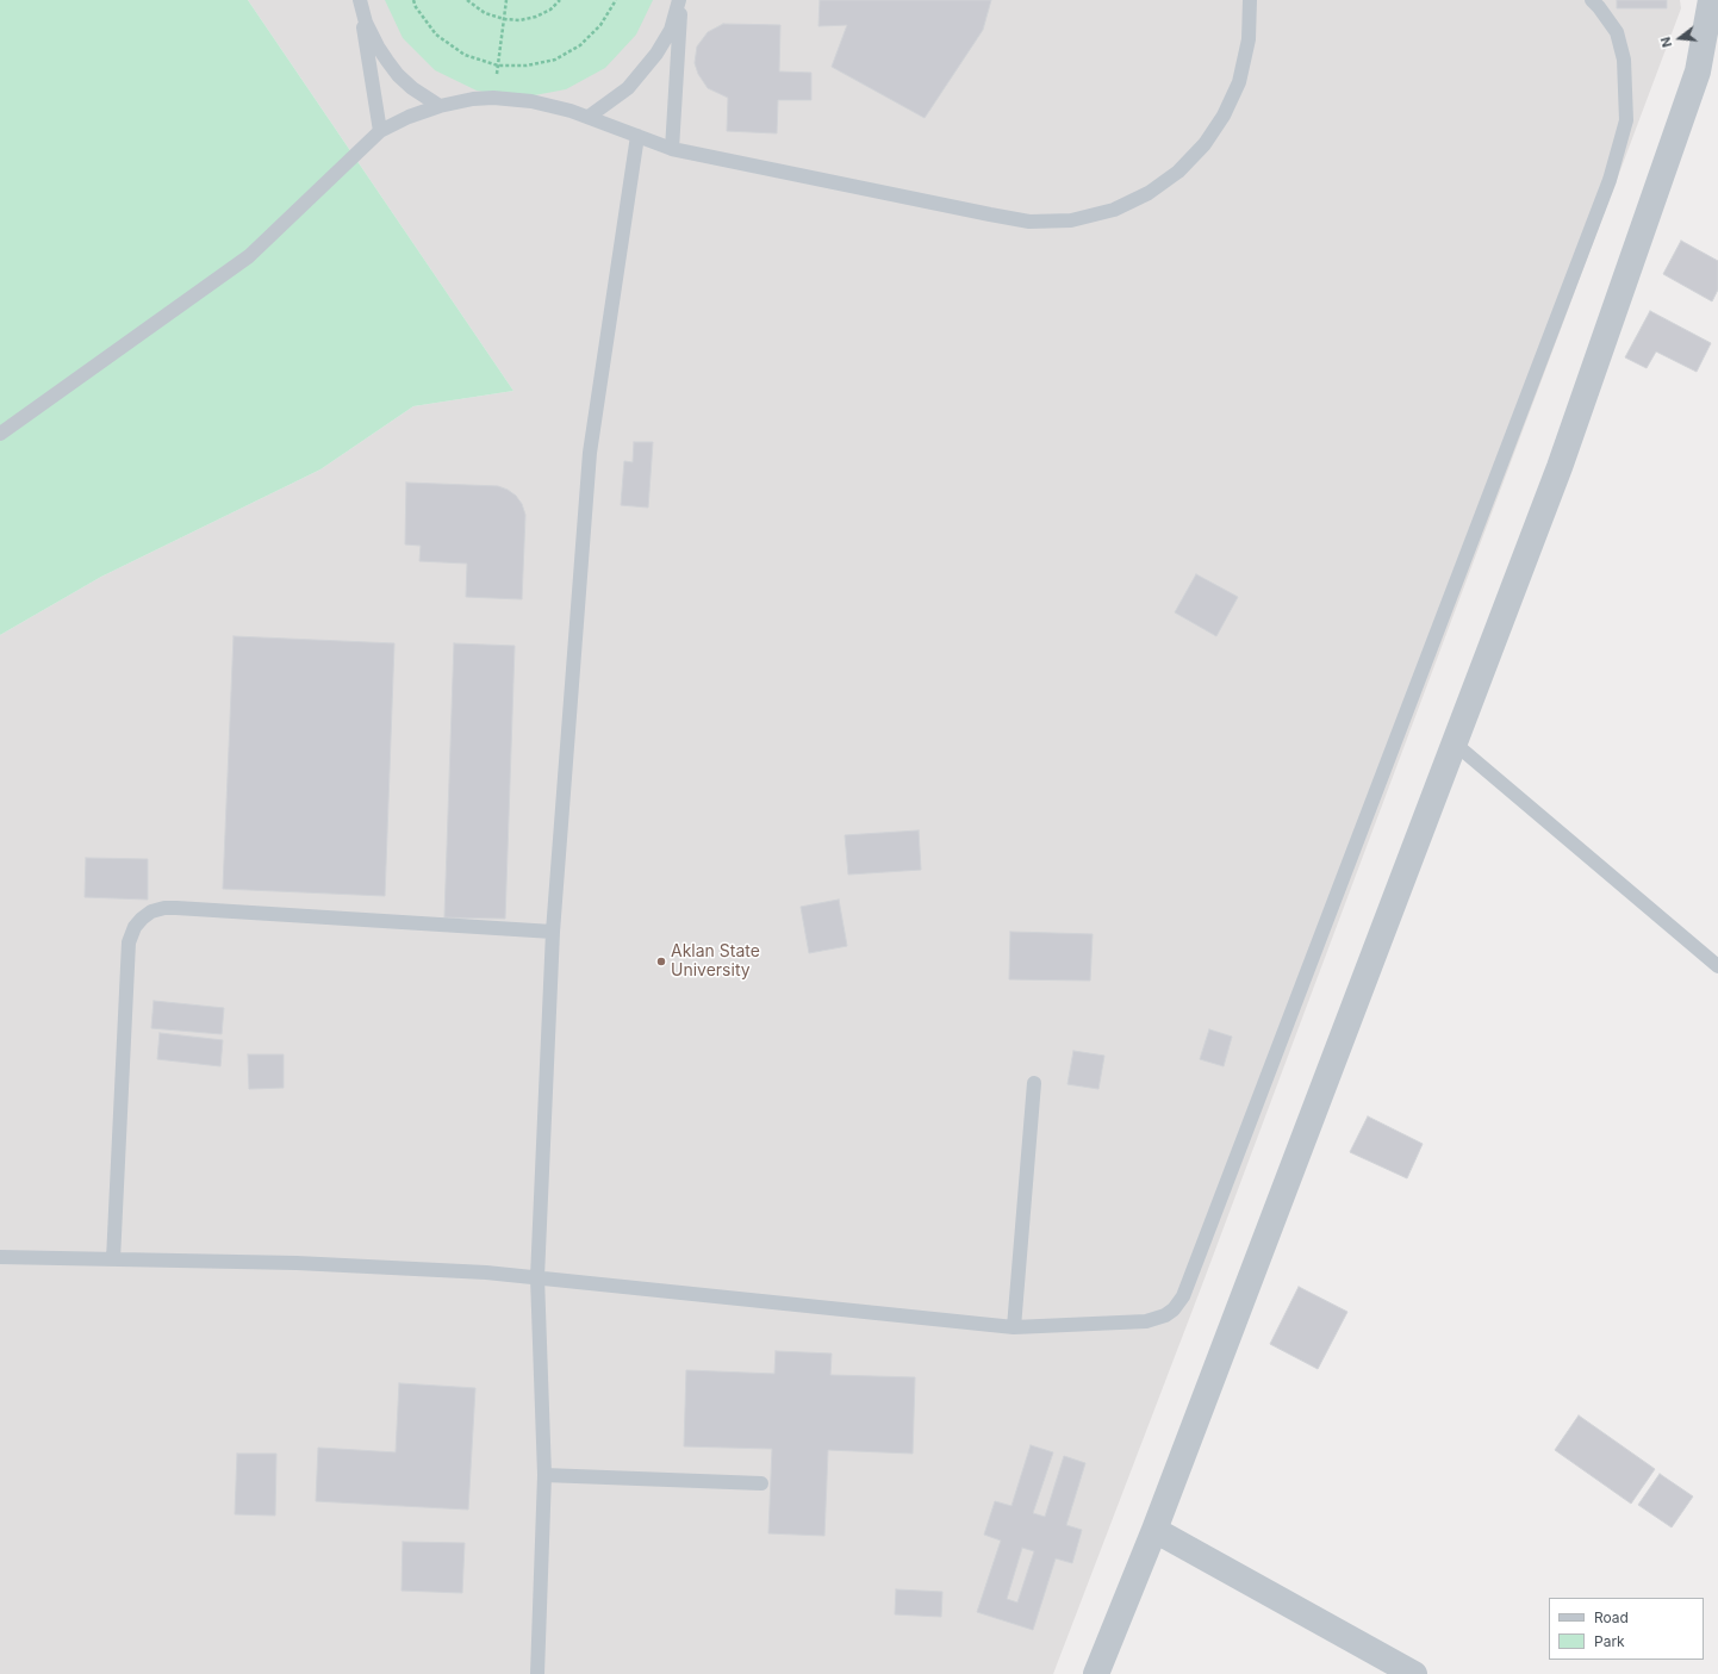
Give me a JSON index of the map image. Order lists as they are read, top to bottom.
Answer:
{
  "places": ["Aklan State University"],
  "legend": ["Road", "Park"],
  "north": "left"
}
